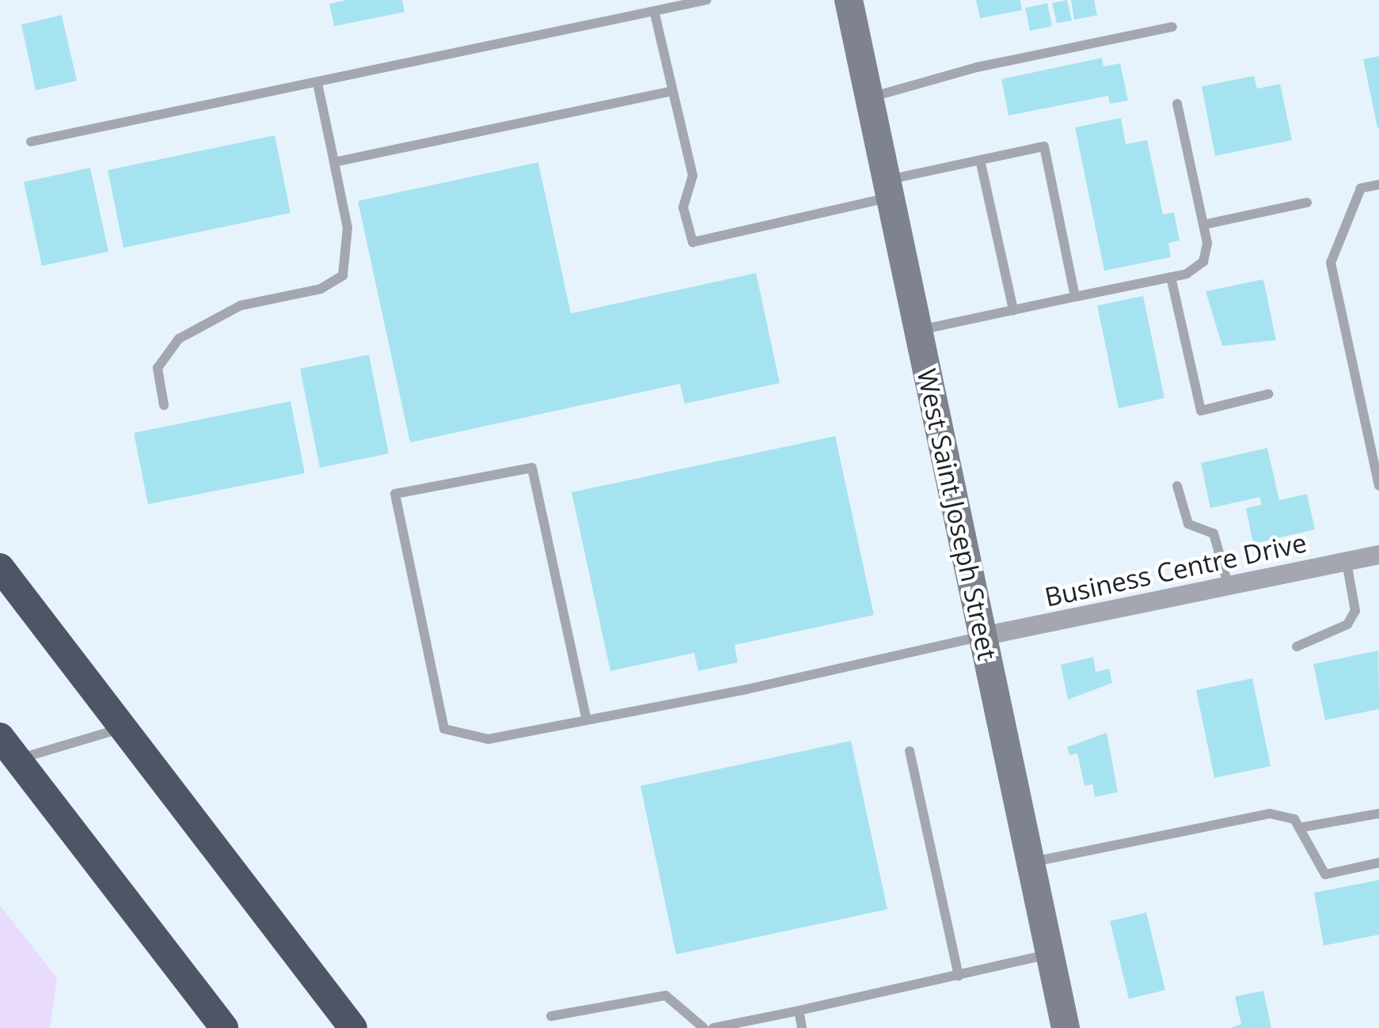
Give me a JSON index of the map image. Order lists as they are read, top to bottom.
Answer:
{
  "streets": {
    "street": ["West Saint Joseph Street", "Business Centre Drive"]
  },
  "crossings": [
    ["West Saint Joseph Street", "Business Centre Drive"]
  ]
}
